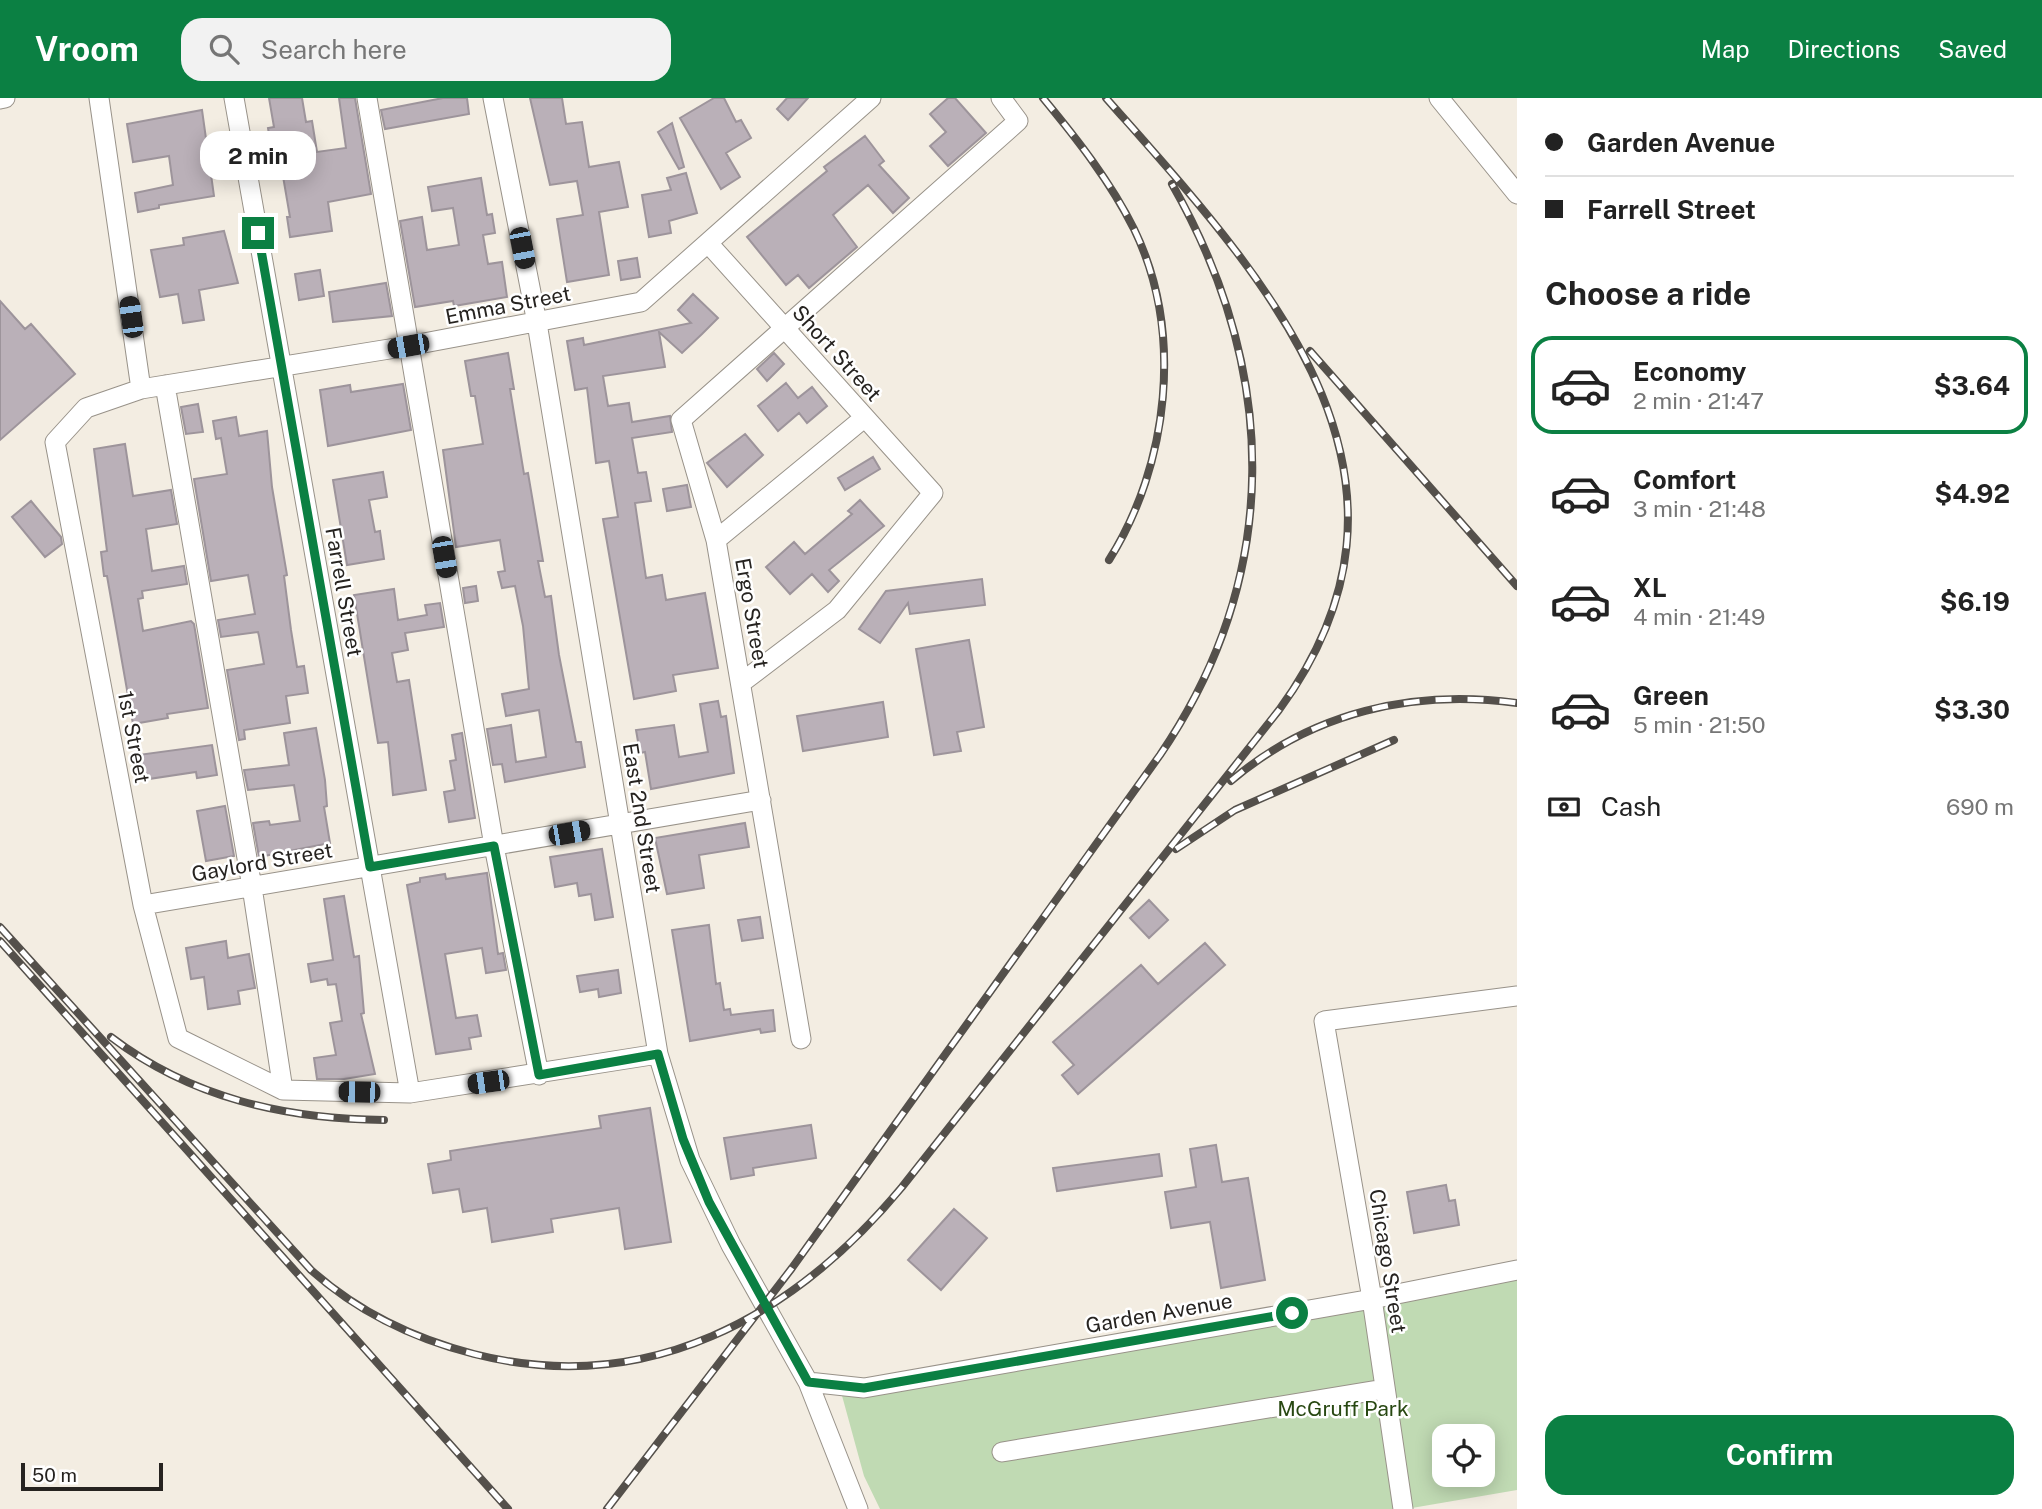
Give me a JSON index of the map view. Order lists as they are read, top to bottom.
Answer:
{
  "streets": {
    "street": [
      "Emma Street",
      "Short Street",
      "Farrell Street",
      "Ergo Street",
      "1st Street",
      "East 2nd Street",
      "Gaylord Street",
      "Chicago Street",
      "Garden Avenue"
    ]
  },
  "crossings": [
    ["Emma Street", "Short Street"],
    ["Emma Street", "Farrell Street"],
    ["Emma Street", "1st Street"],
    ["Emma Street", "East 2nd Street"],
    ["Short Street", "Ergo Street"],
    ["Farrell Street", "Gaylord Street"],
    ["Ergo Street", "Gaylord Street"],
    ["1st Street", "Gaylord Street"],
    ["East 2nd Street", "Gaylord Street"],
    ["East 2nd Street", "Garden Avenue"],
    ["Chicago Street", "Garden Avenue"]
  ],
  "parks": ["McGruff Park"],
  "scale_bar": "50 m",
  "page": {
    "header": "Vroom",
    "search": "Search here",
    "nav": ["Map", "Directions", "Saved"],
    "banner": ["Garden Avenue", "Farrell Street"],
    "bubble": "2 min",
    "heading": "Choose a ride",
    "list": [
      {
        "name": "Economy",
        "note": "2 min · 21:47",
        "value": "$3.64"
      },
      {
        "name": "Comfort",
        "note": "3 min · 21:48",
        "value": "$4.92"
      },
      {
        "name": "XL",
        "note": "4 min · 21:49",
        "value": "$6.19"
      },
      {
        "name": "Green",
        "note": "5 min · 21:50",
        "value": "$3.30"
      }
    ],
    "pay": ["Cash", "690 m"],
    "buttons": "Confirm",
    "scale": "50 m"
  }
}
